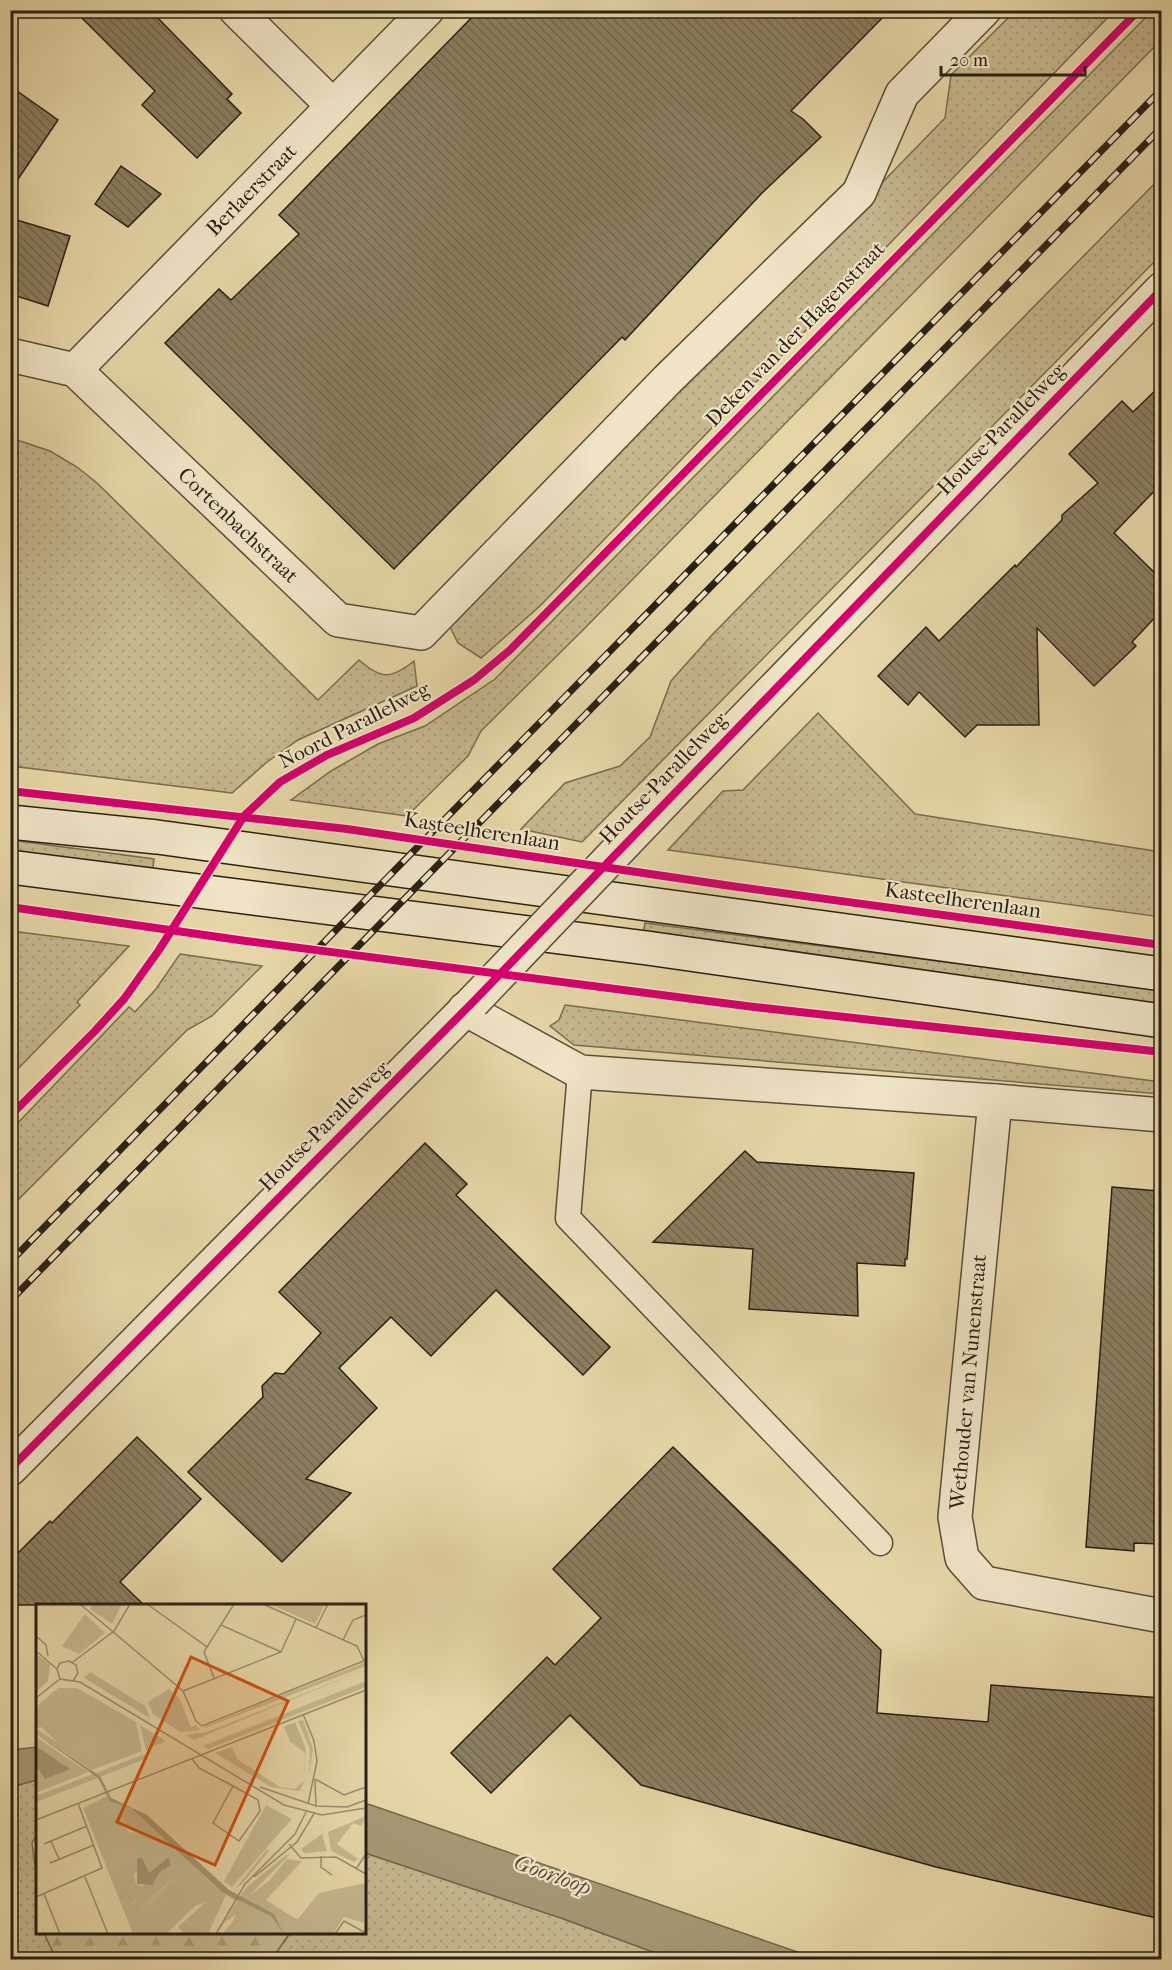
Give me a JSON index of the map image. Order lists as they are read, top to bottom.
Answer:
{
  "streets": {
    "street": [
      "Berlaerstraat",
      "Houtse Parallelweg",
      "Cortenbachstraat",
      "Wethouder van Nunenstraat"
    ],
    "cycle path": ["Deken van der Hagenstraat", "Kasteelherenlaan"]
  },
  "crossings": [
    ["Berlaerstraat", "Cortenbachstraat"]
  ],
  "water": ["Goorloop"],
  "scale_bar": "20 m"
}
